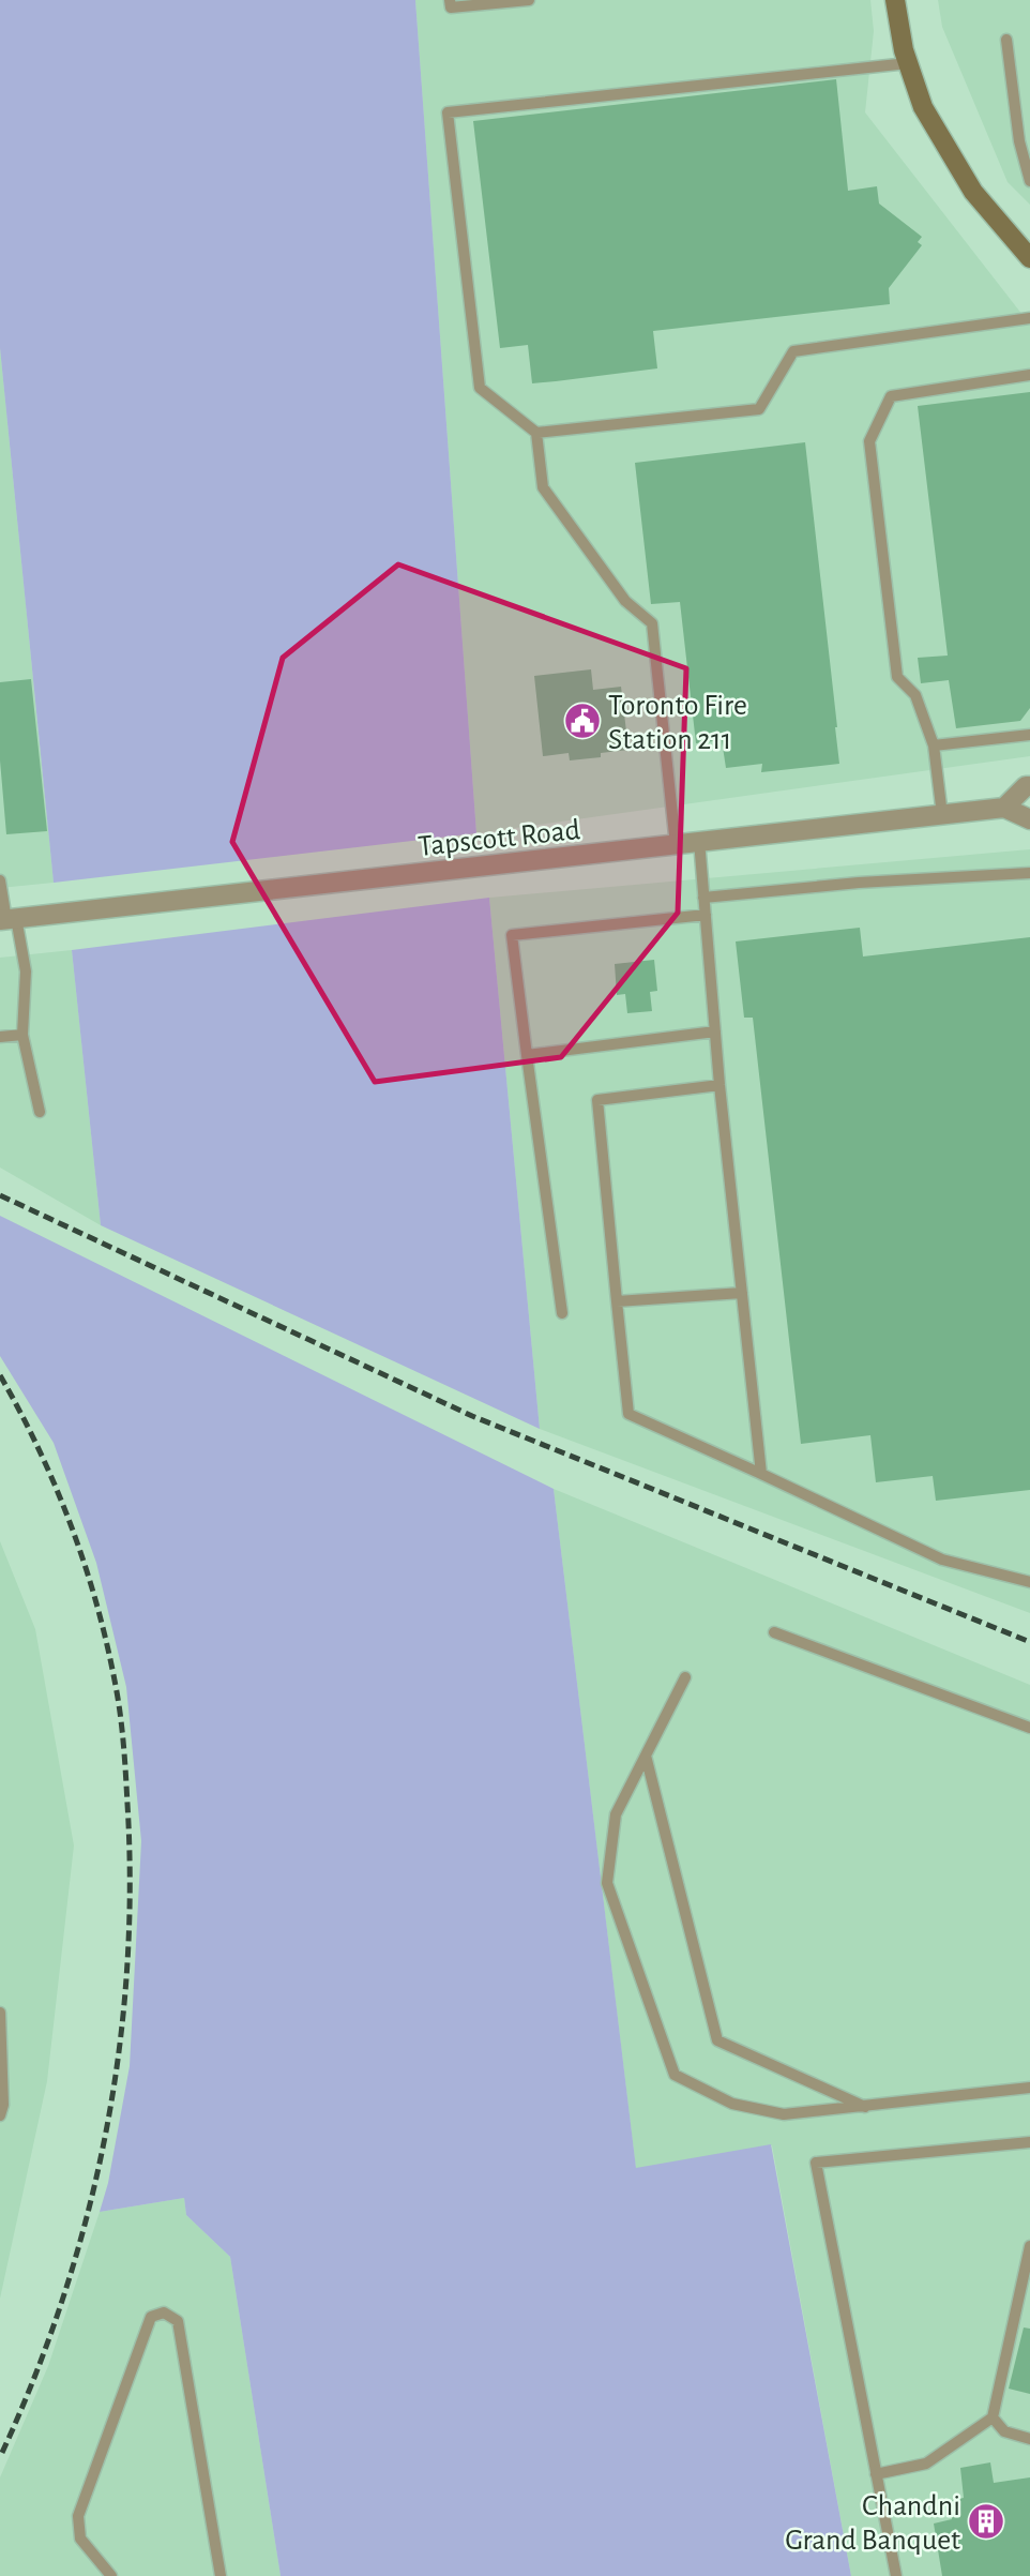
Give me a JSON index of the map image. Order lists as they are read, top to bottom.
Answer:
{
  "streets": {
    "street": ["Tapscott Road"]
  },
  "places": {
    "public building": ["Toronto Fire Station 211"],
    "building": ["Chandni Grand Banquet"]
  }
}
